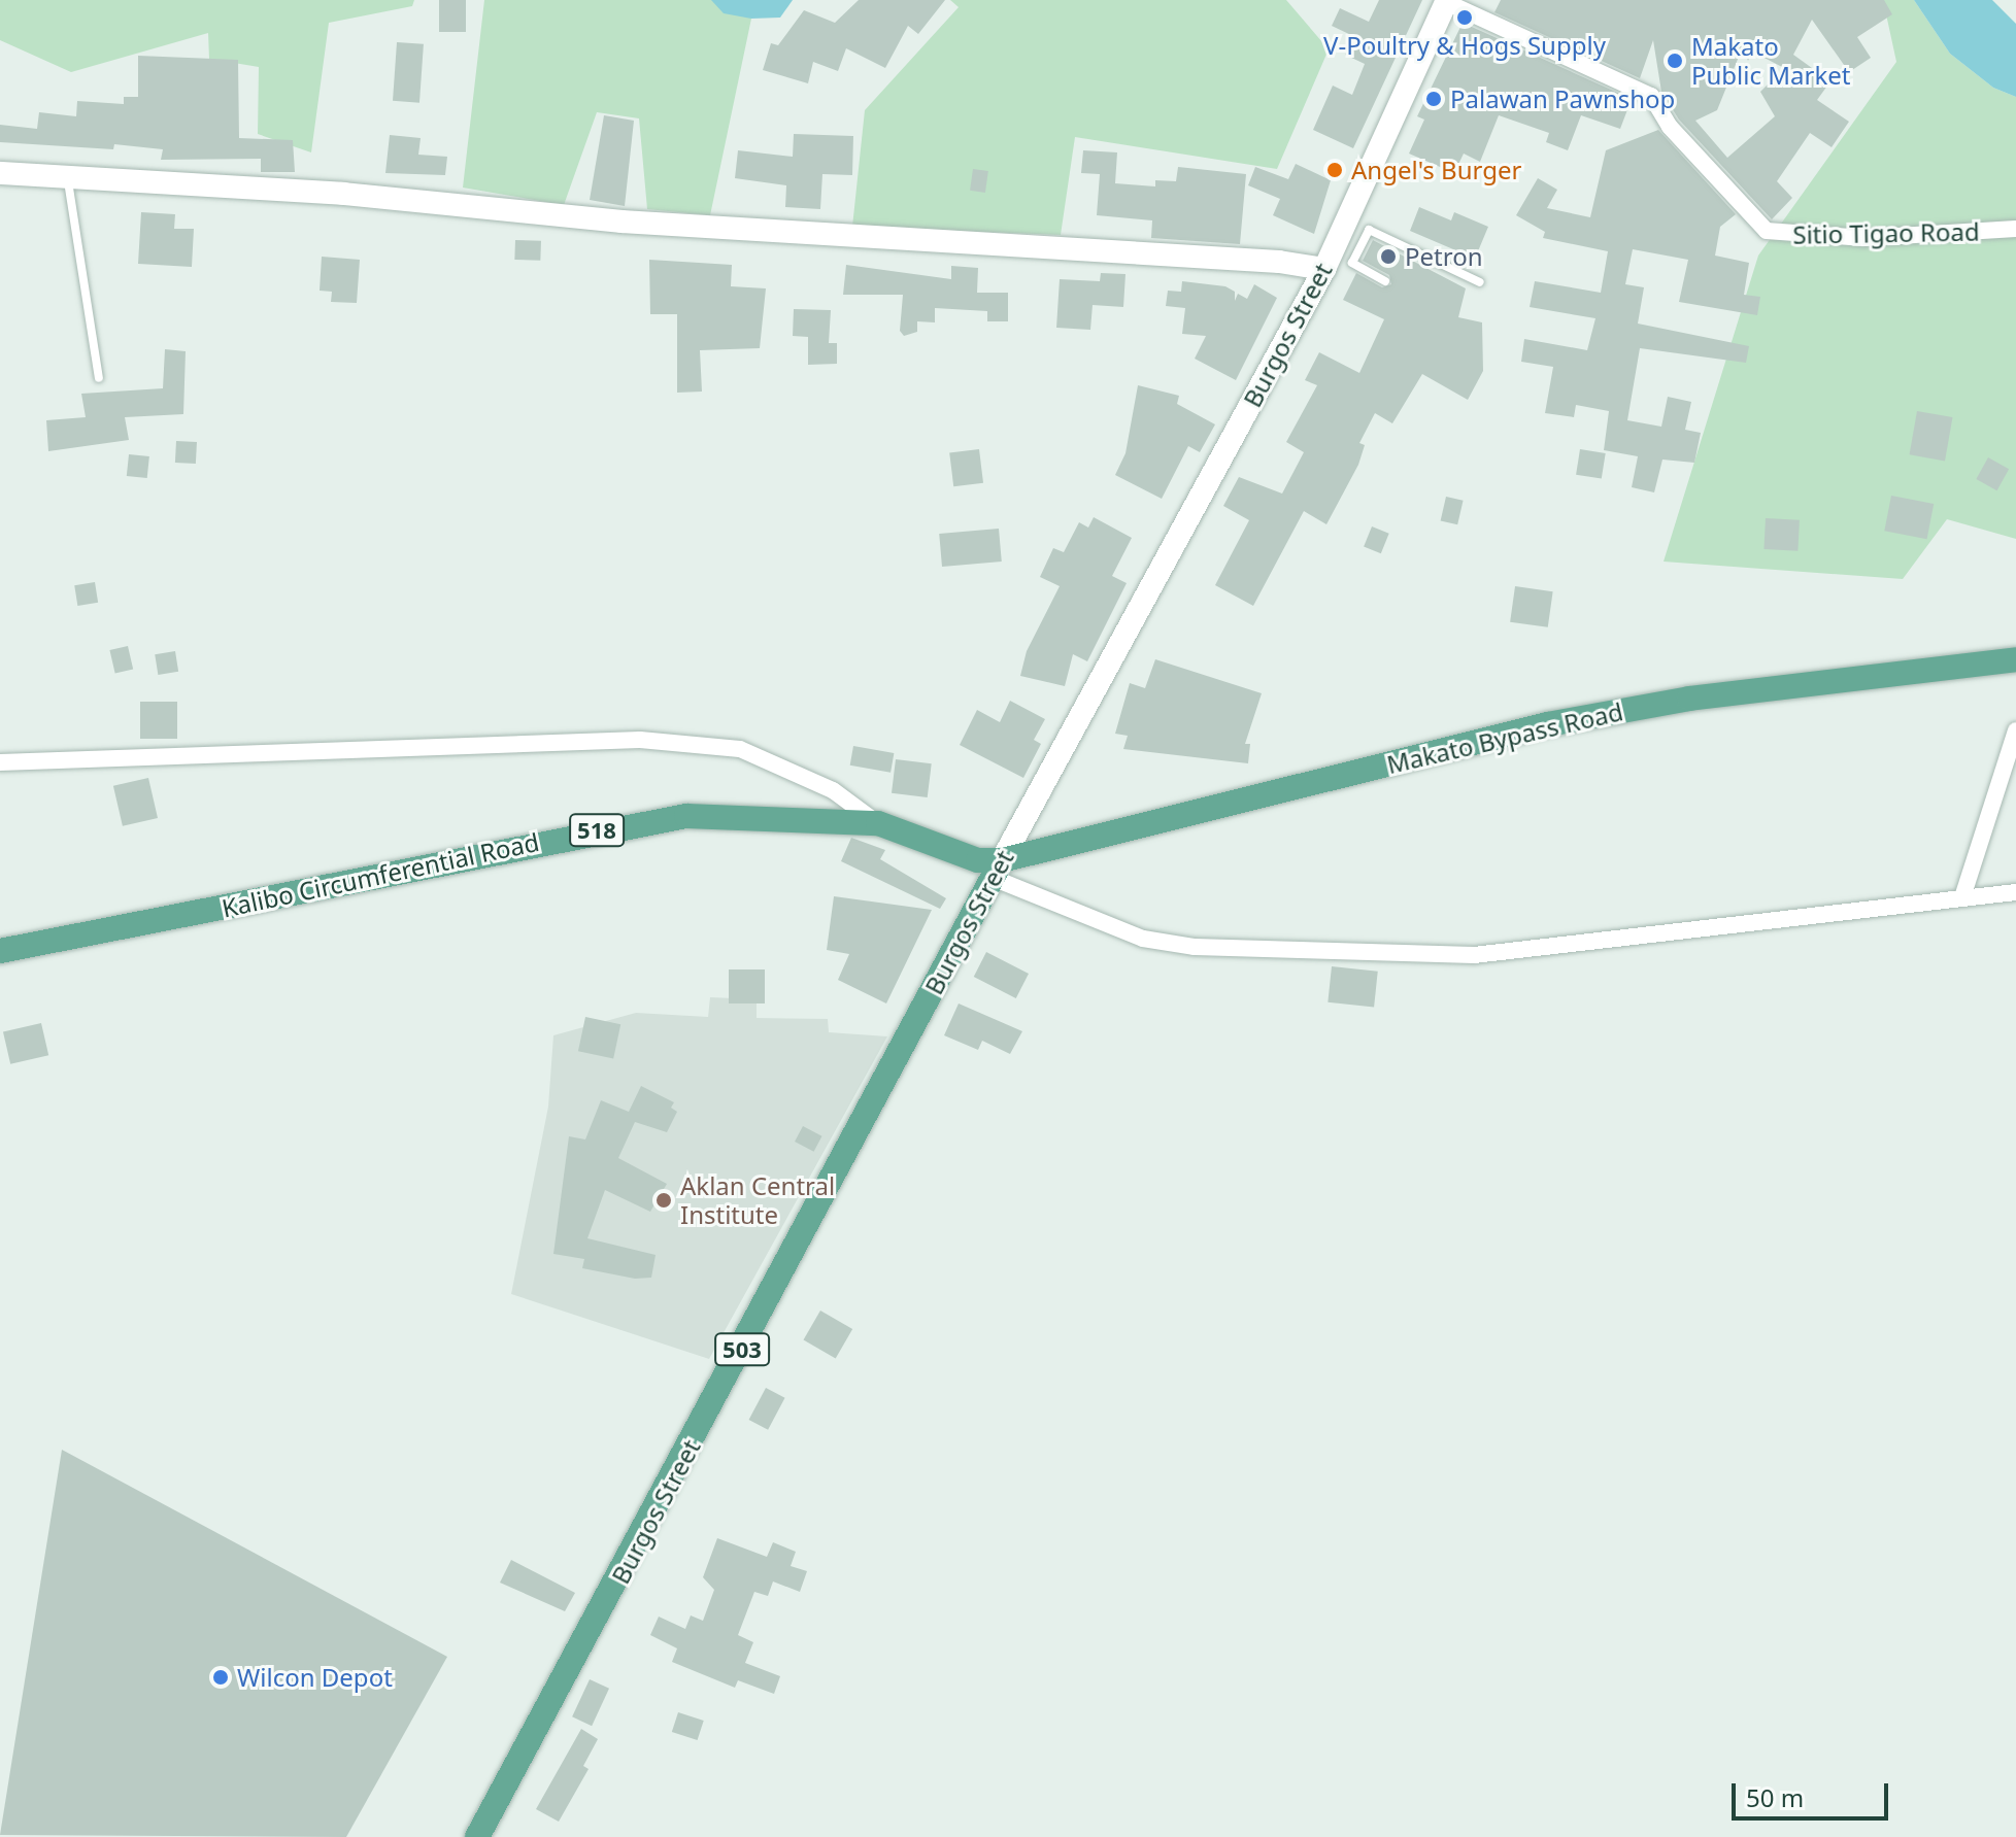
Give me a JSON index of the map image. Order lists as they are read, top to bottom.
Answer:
{
  "streets": {
    "main road": [
      "Burgos Street",
      "Makato Bypass Road",
      "518",
      "Kalibo Circumferential Road",
      "503"
    ],
    "street": ["Sitio Tigao Road"]
  },
  "crossings": [
    ["Sitio Tigao Road", "Burgos Street"],
    ["Burgos Street", "Makato Bypass Road"],
    ["Burgos Street", "Kalibo Circumferential Road"],
    ["Makato Bypass Road", "Kalibo Circumferential Road"]
  ],
  "places": [
    "V-Poultry & Hogs Supply",
    "Makato Public Market",
    "Palawan Pawnshop",
    "Angel's Burger",
    "Petron",
    "Aklan Central Institute",
    "Wilcon Depot"
  ],
  "scale_bar": "50 m"
}
